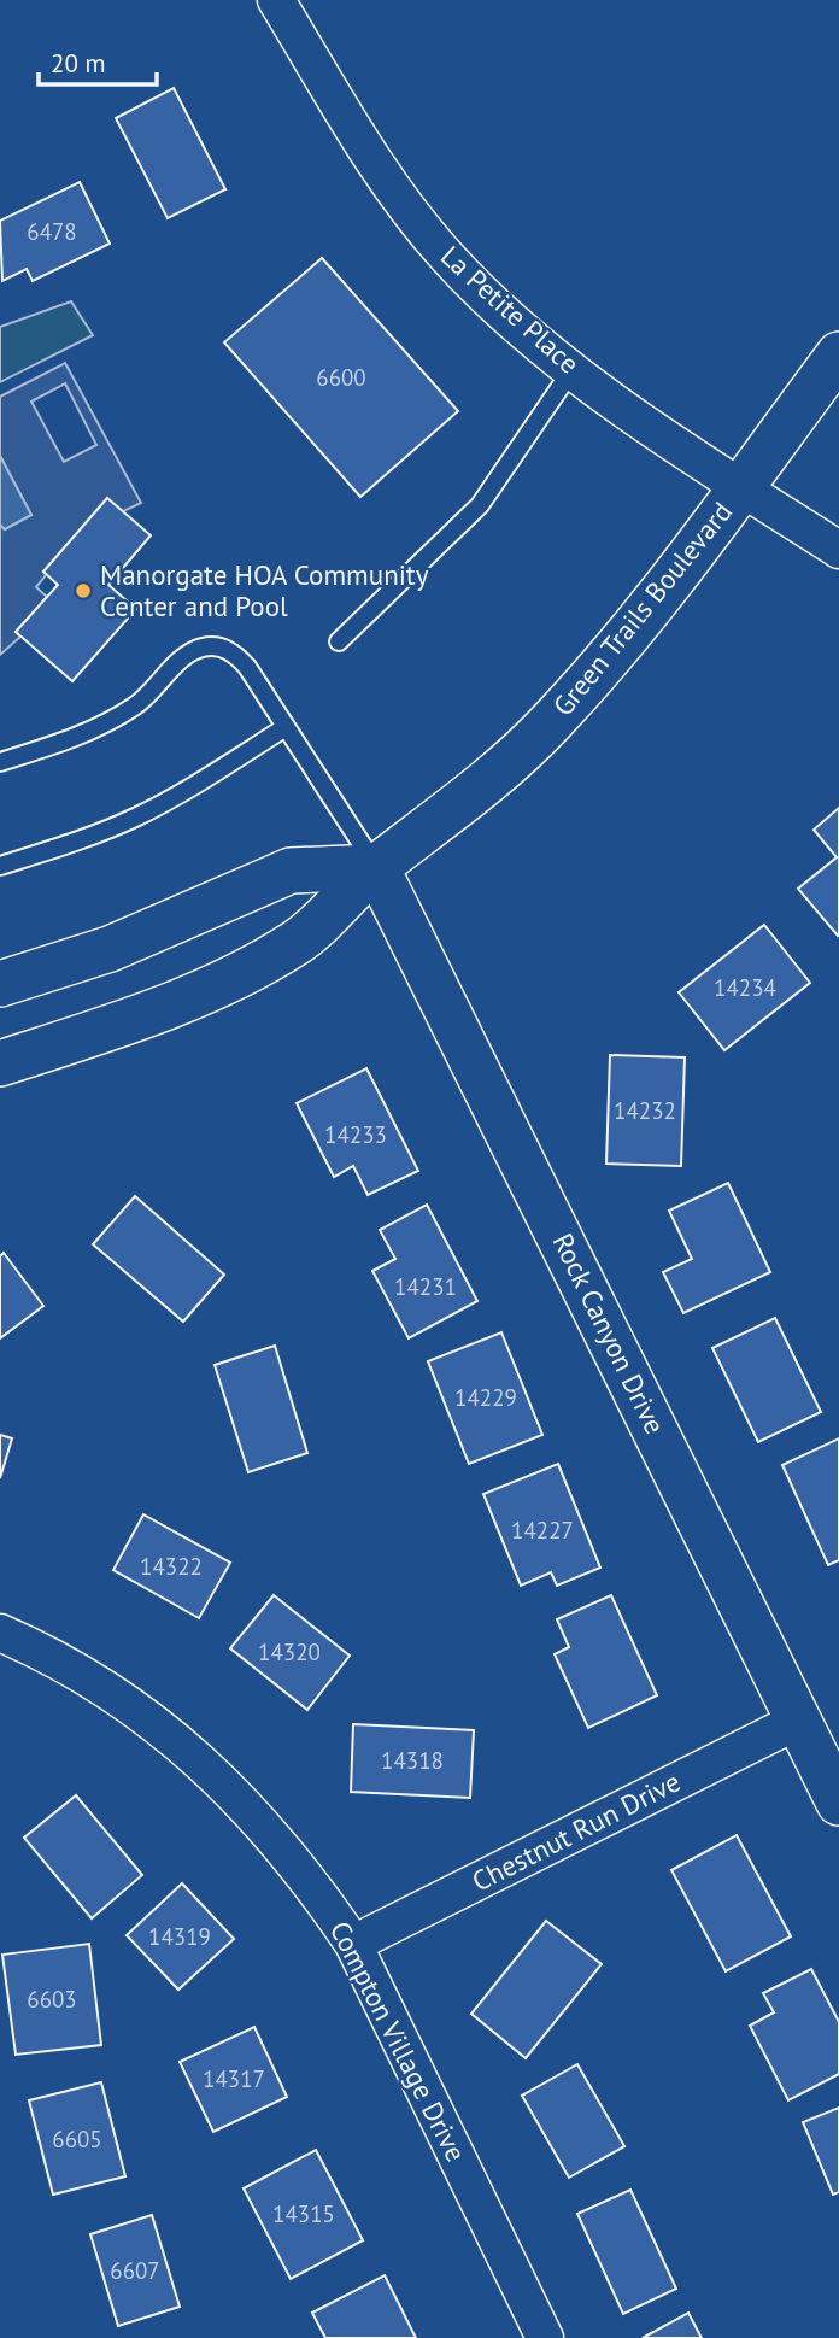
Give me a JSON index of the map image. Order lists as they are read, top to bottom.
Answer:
{
  "streets": {
    "street": [
      "La Petite Place",
      "Green Trails Boulevard",
      "Rock Canyon Drive",
      "Chestnut Run Drive",
      "Compton Village Drive"
    ]
  },
  "crossings": [
    ["La Petite Place", "Green Trails Boulevard"],
    ["Green Trails Boulevard", "Rock Canyon Drive"],
    ["Rock Canyon Drive", "Chestnut Run Drive"],
    ["Chestnut Run Drive", "Compton Village Drive"]
  ],
  "places": ["Manorgate HOA Community Center and Pool"],
  "house_numbers": [
    "6478",
    "6600",
    "14234",
    "14232",
    "14233",
    "14231",
    "14229",
    "14227",
    "14322",
    "14320",
    "14318",
    "14319",
    "6603",
    "14317",
    "6605",
    "14315",
    "6607"
  ],
  "scale_bar": "20 m"
}
